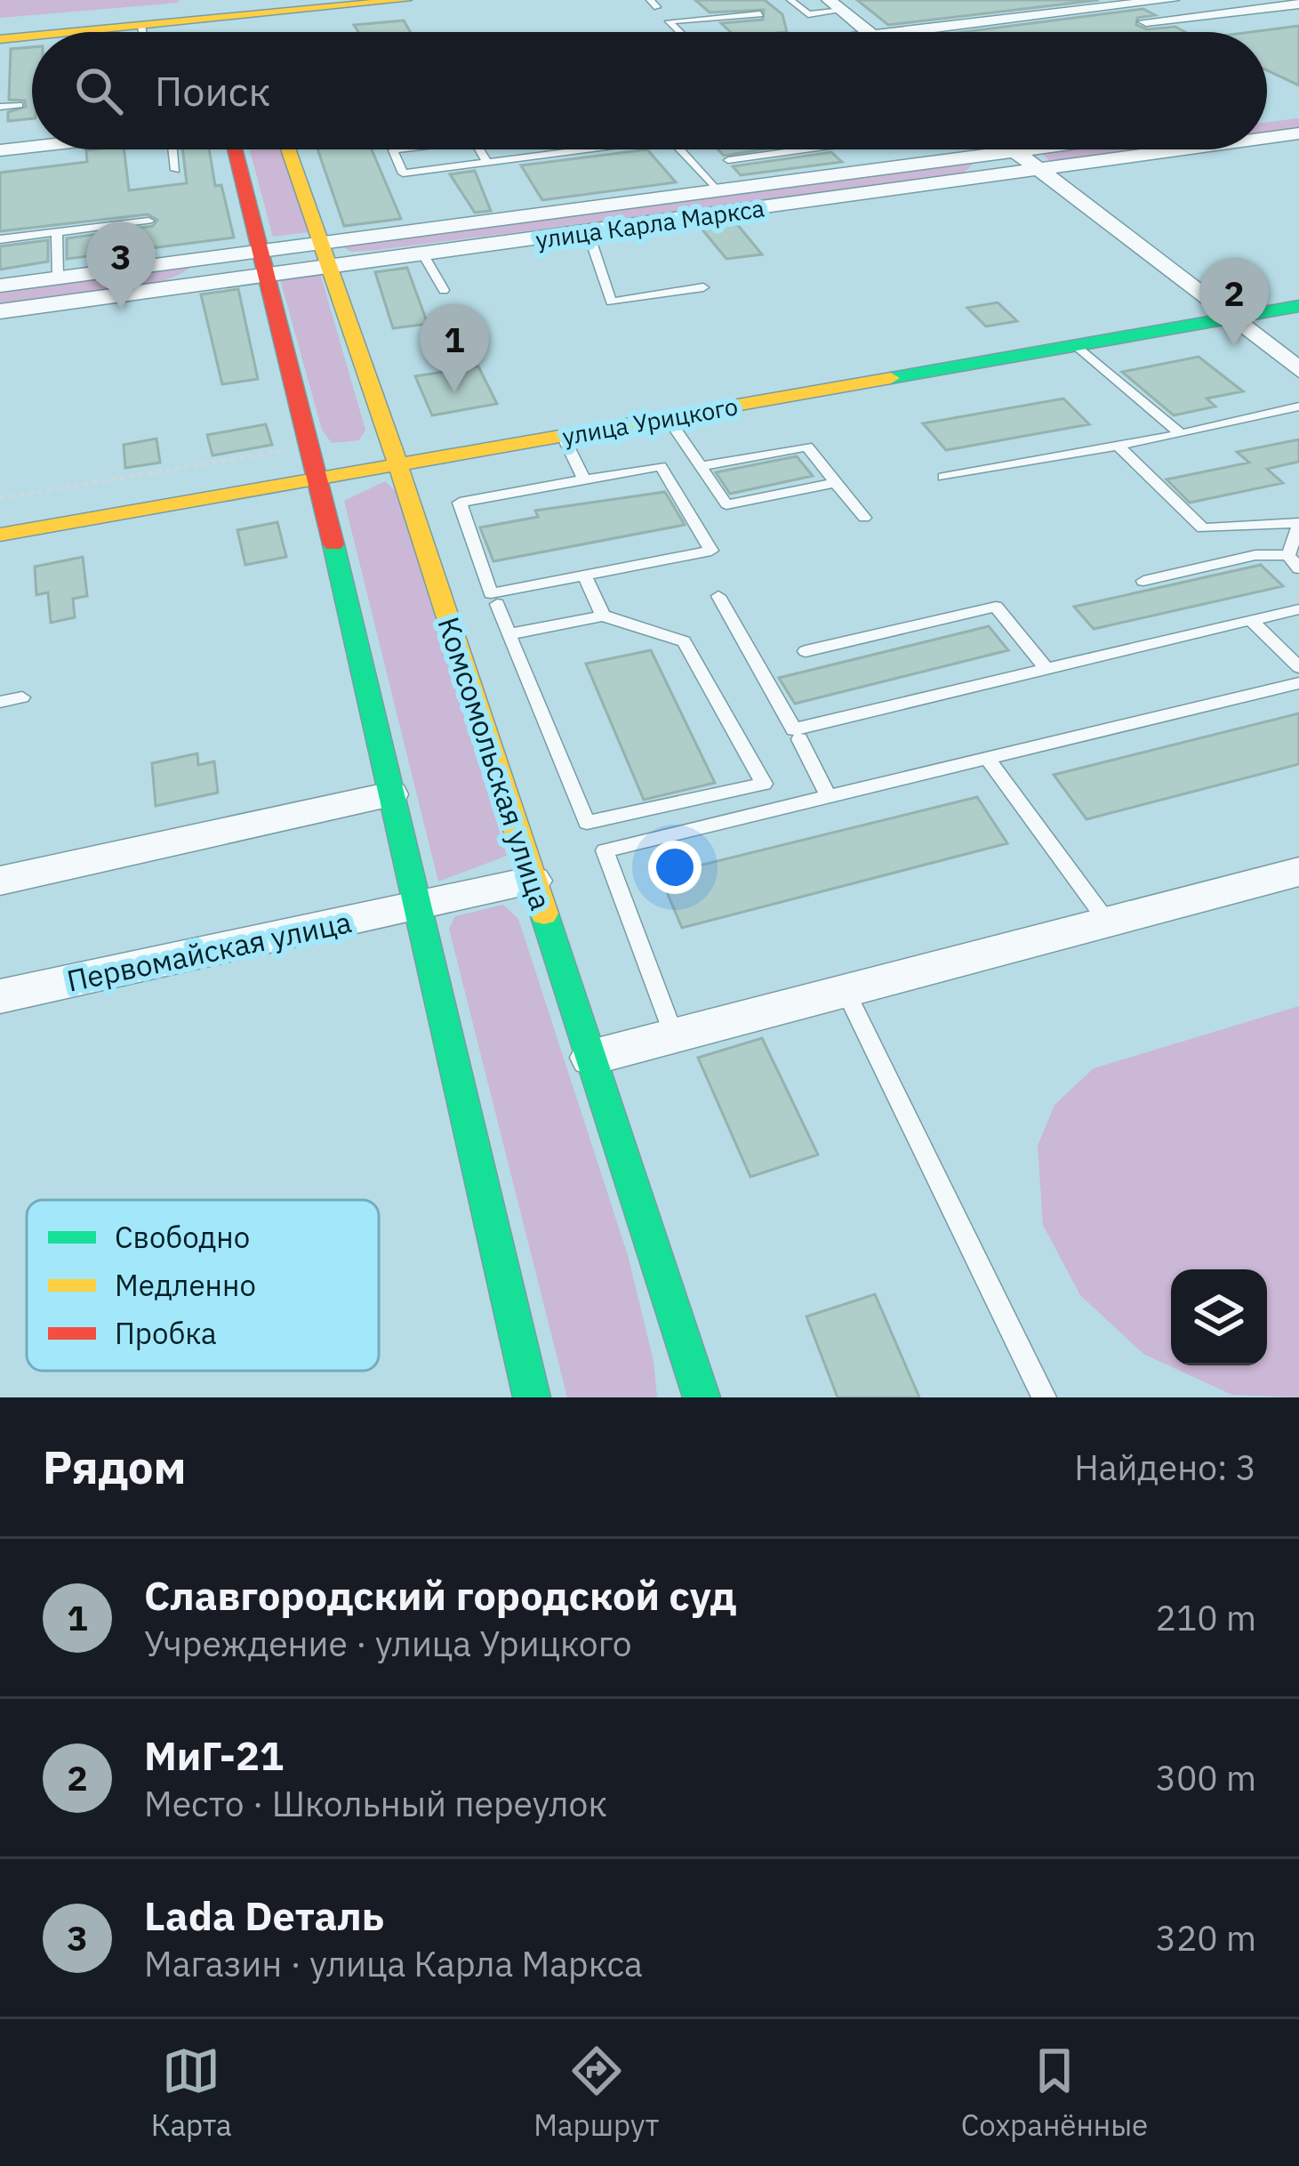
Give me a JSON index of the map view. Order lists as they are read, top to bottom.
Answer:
{
  "streets": {
    "street": [
      "улица Карла Маркса",
      "улица Урицкого",
      "Комсомольская улица",
      "Первомайская улица"
    ]
  },
  "crossings": [
    ["улица Карла Маркса", "Комсомольская улица"],
    ["улица Урицкого", "Комсомольская улица"],
    ["Комсомольская улица", "Первомайская улица"]
  ],
  "legend": ["Свободно", "Медленно", "Пробка"],
  "page": {
    "search": "Поиск",
    "pins": ["3", "2", "1"],
    "heading": ["Рядом", "Найдено: 3"],
    "list": [
      {
        "mark": "1",
        "name": "Славгородский городской суд",
        "note": "Учреждение · улица Урицкого",
        "value": "210 m"
      },
      {
        "mark": "2",
        "name": "МиГ-21",
        "note": "Место · Школьный переулок",
        "value": "300 m"
      },
      {
        "mark": "3",
        "name": "Lada Dеталь",
        "note": "Магазин · улица Карла Маркса",
        "value": "320 m"
      }
    ],
    "nav": ["Карта", "Маршрут", "Сохранённые"]
  }
}
